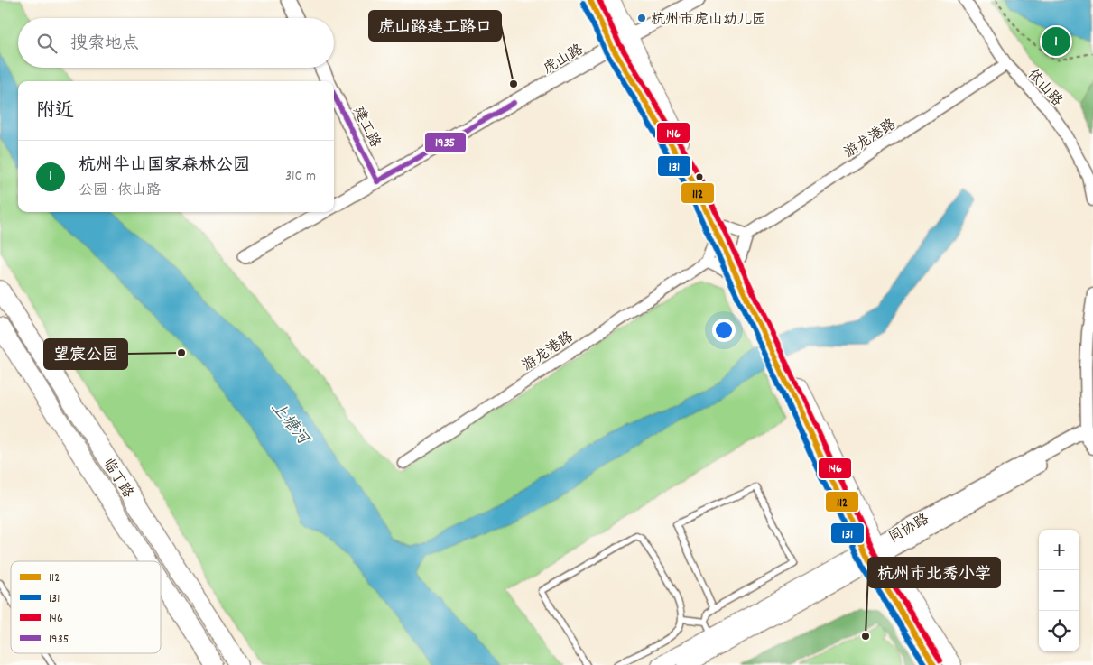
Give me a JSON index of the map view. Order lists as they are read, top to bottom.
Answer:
{
  "streets": {
    "main road": ["临丁路", "同协路"],
    "street": [
      "虎山路",
      "依山路",
      "建工路",
      "游龙港路"
    ]
  },
  "crossings": [
    ["虎山路", "建工路"],
    ["依山路", "游龙港路"]
  ],
  "water": ["上塘河"],
  "places": [
    "杭州市虎山幼儿园",
    "虎山路建工路口",
    "望宸公园",
    "杭州市北秀小学"
  ],
  "lines": [
    "transit line 112",
    "transit line 146",
    "transit line 131",
    "transit line 1935"
  ],
  "legend": [
    "112",
    "131",
    "146",
    "1935"
  ],
  "page": {
    "search": "搜索地点",
    "pins": "1",
    "heading": "附近",
    "list": [
      {
        "mark": "1",
        "name": "杭州半山国家森林公园",
        "note": "公园 · 依山路",
        "value": "310 m"
      }
    ],
    "map_buttons": ["+", "−"]
  }
}
